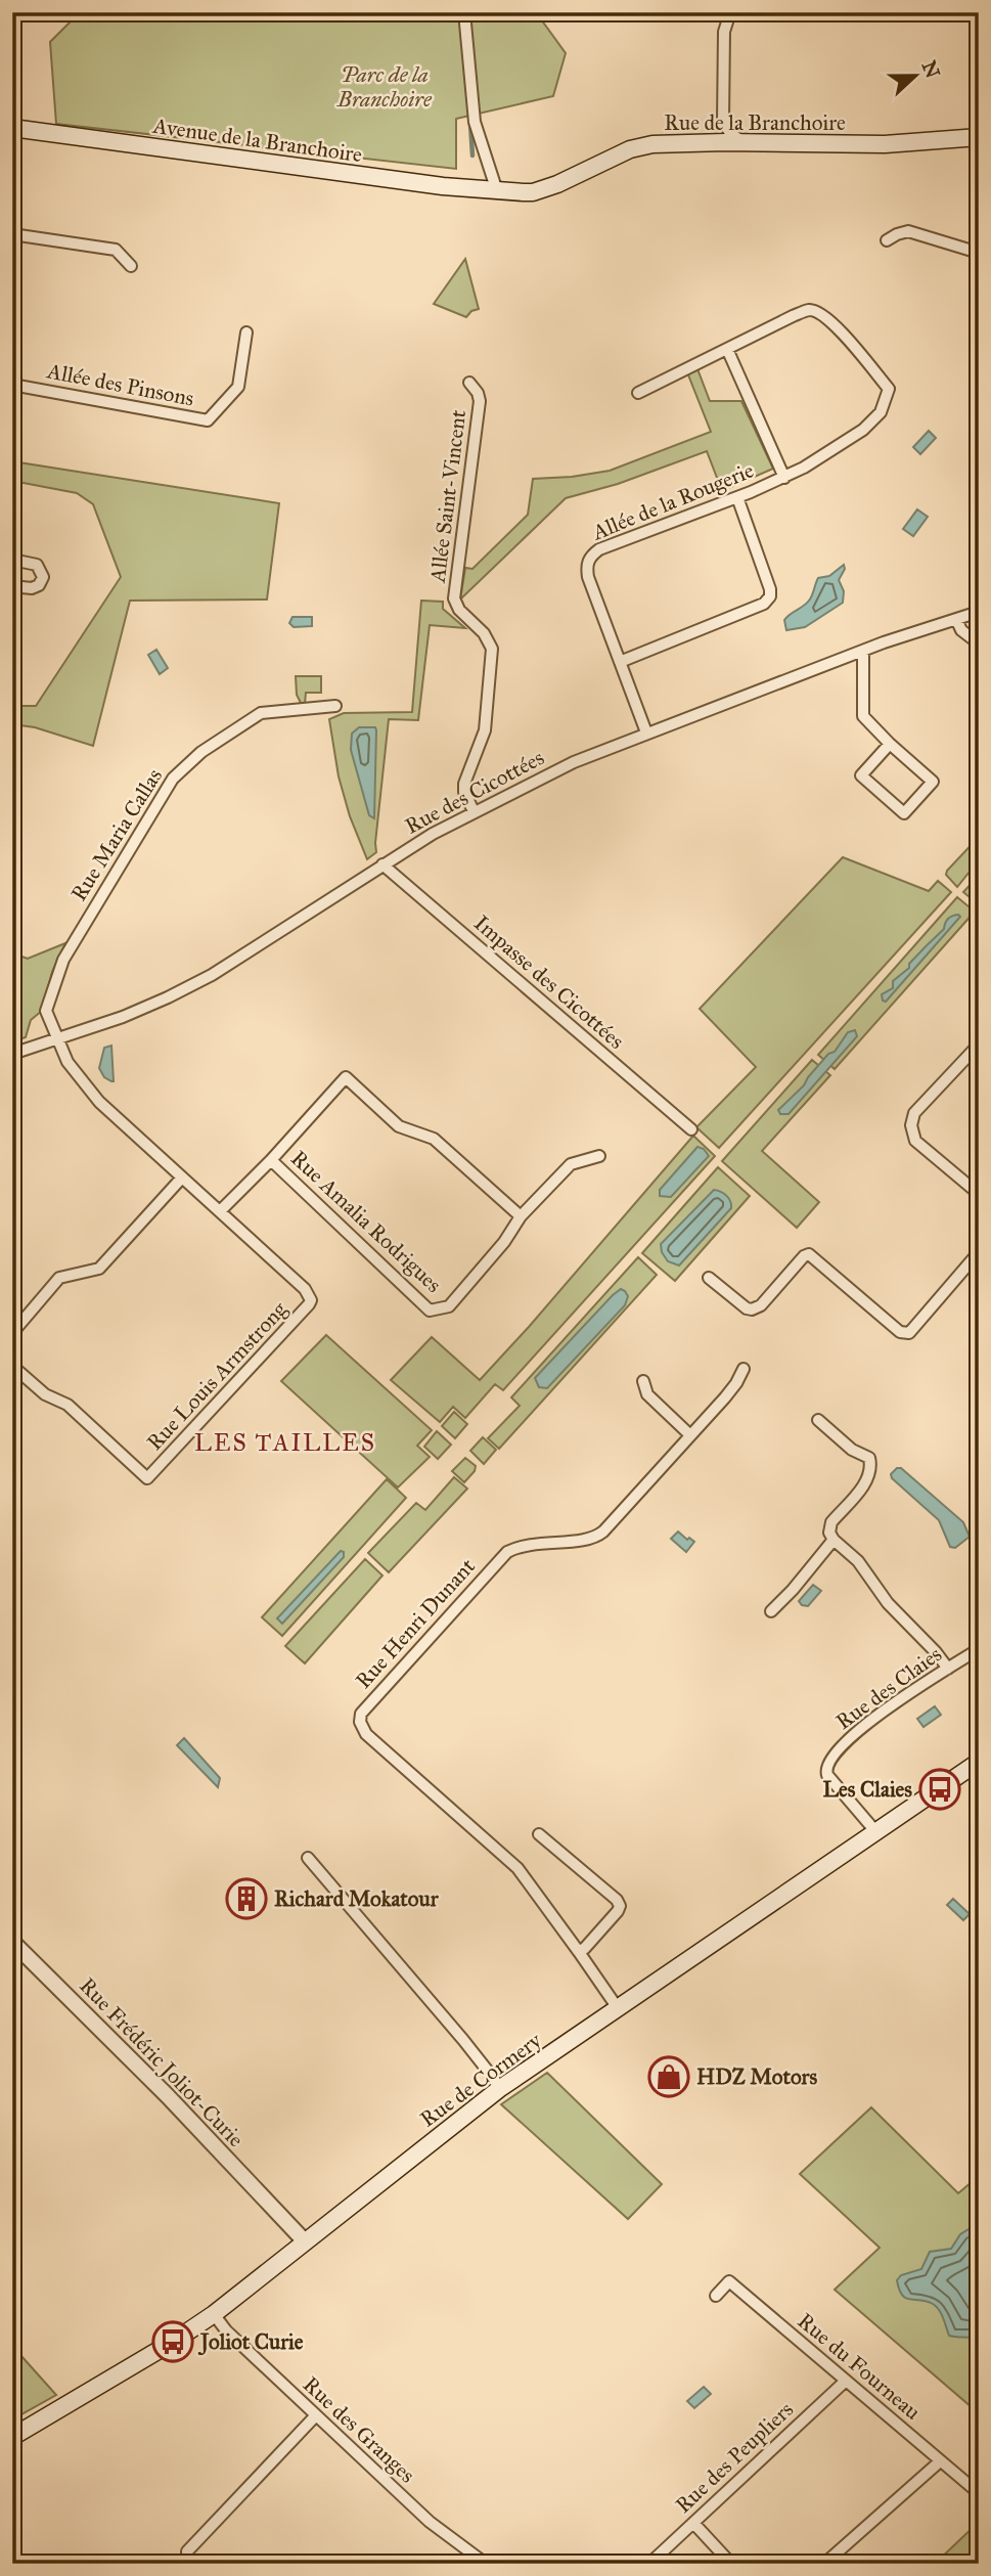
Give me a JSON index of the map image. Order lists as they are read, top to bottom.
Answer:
{
  "streets": {
    "main road": ["Rue de la Branchoire", "Avenue de la Branchoire", "Rue de Cormery"],
    "street": [
      "Allée des Pinsons",
      "Allée Saint-Vincent",
      "Allée de la Rougerie",
      "Rue des Cicottées",
      "Rue Maria Callas",
      "Impasse des Cicottées",
      "Rue Amalia Rodrigues",
      "Rue Louis Armstrong",
      "Rue Henri Dunant",
      "Rue des Claies",
      "Rue Frédéric Joliot-Curie",
      "Rue du Fourneau",
      "Rue des Granges",
      "Rue des Peupliers"
    ]
  },
  "crossings": [
    ["Rue de la Branchoire", "Avenue de la Branchoire"],
    ["Allée Saint-Vincent", "Rue des Cicottées"],
    ["Allée de la Rougerie", "Rue des Cicottées"],
    ["Rue des Cicottées", "Rue Maria Callas"],
    ["Rue des Cicottées", "Impasse des Cicottées"],
    ["Rue des Cicottées", "Rue Louis Armstrong"],
    ["Rue Maria Callas", "Rue Louis Armstrong"],
    ["Rue Amalia Rodrigues", "Rue Louis Armstrong"],
    ["Rue des Claies", "Rue de Cormery"],
    ["Rue Frédéric Joliot-Curie", "Rue de Cormery"],
    ["Rue de Cormery", "Rue des Granges"],
    ["Rue du Fourneau", "Rue des Peupliers"]
  ],
  "districts": ["LES TAILLES"],
  "parks": ["Parc de la Branchoire"],
  "places": {
    "bus stop": ["Les Claies", "Joliot Curie"],
    "building": ["Richard Mokatour"],
    "shop": ["HDZ Motors"]
  },
  "north": "right"
}
